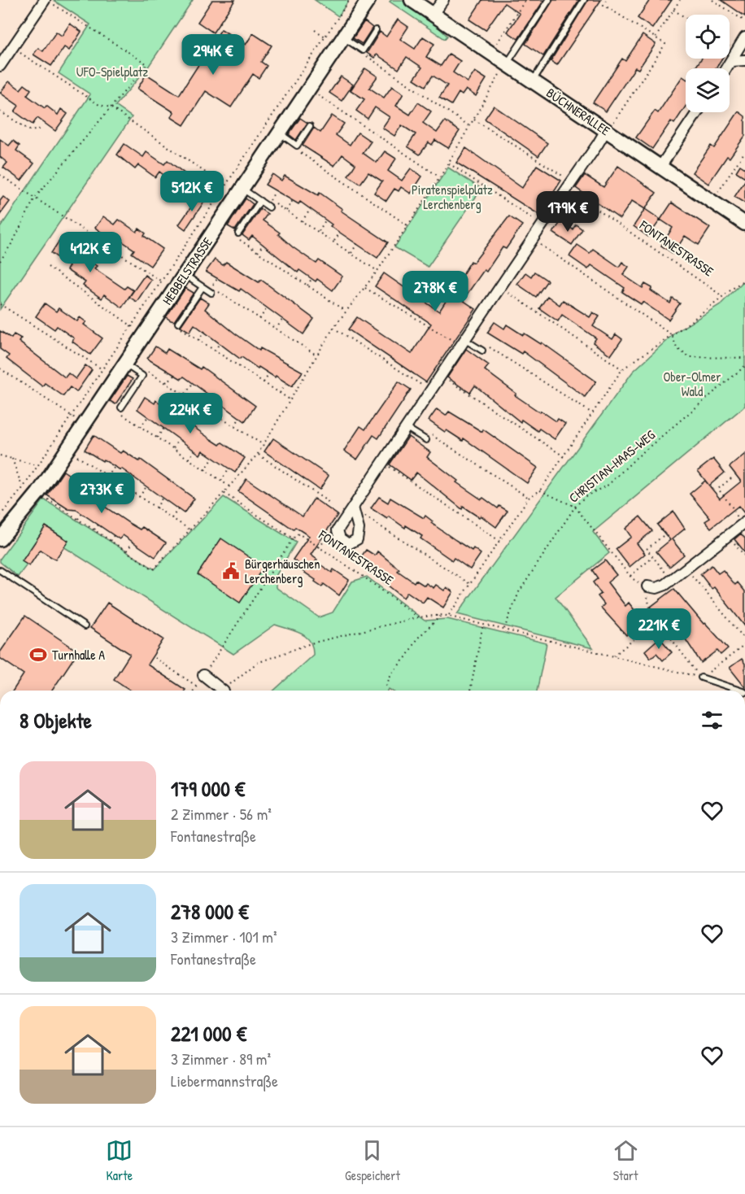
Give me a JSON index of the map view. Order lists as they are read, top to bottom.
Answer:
{
  "streets": {
    "street": ["BÜCHNERALLEE", "FONTANESTRASSE", "HEBBELSTRASSE"],
    "path": ["CHRISTIAN-HAAS-WEG"]
  },
  "crossings": [
    ["BÜCHNERALLEE", "FONTANESTRASSE"]
  ],
  "parks": ["UFO-Spielplatz", "Piratenspielplatz Lerchenberg", "Ober-Olmer Wald"],
  "places": {
    "public building": ["Bürgerhäuschen Lerchenberg"],
    "sports": ["Turnhalle A"]
  },
  "page": {
    "price": [
      "294K €",
      "512K €",
      "179K €",
      "412K €",
      "278K €",
      "224K €",
      "273K €",
      "221K €"
    ],
    "heading": "8 Objekte",
    "list": [
      {
        "name": "179 000 €",
        "note": "2 Zimmer · 56 m² · Fontanestraße"
      },
      {
        "name": "278 000 €",
        "note": "3 Zimmer · 101 m² · Fontanestraße"
      },
      {
        "name": "221 000 €",
        "note": "3 Zimmer · 89 m² · Liebermannstraße"
      }
    ],
    "tabs": ["Karte", "Gespeichert", "Start"]
  }
}
